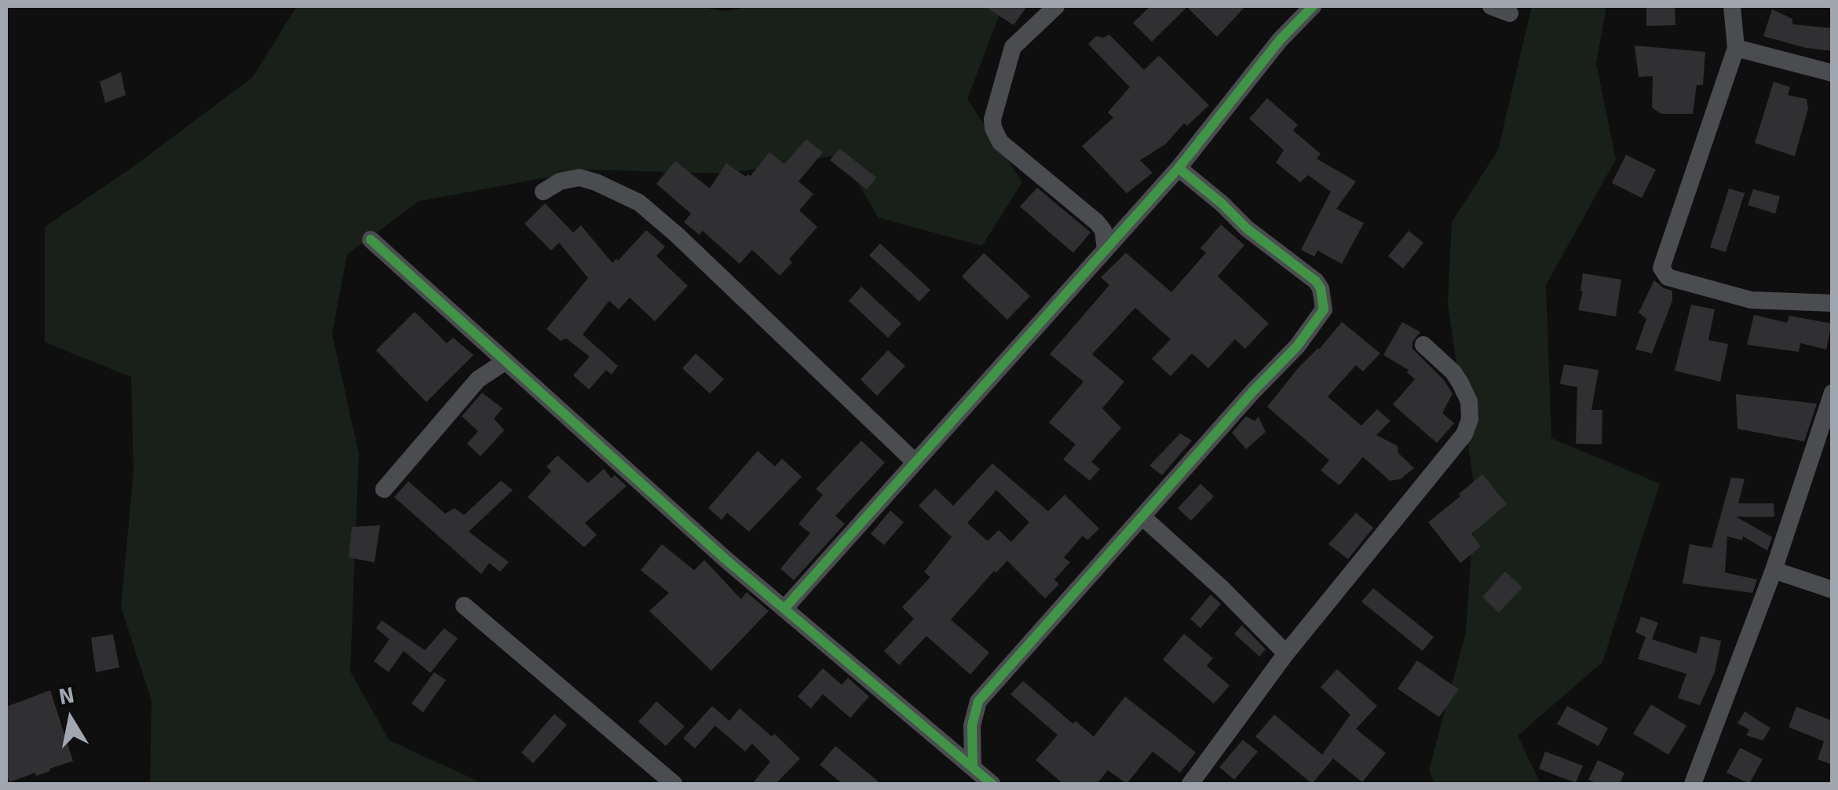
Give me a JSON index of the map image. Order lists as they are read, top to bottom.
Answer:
{
  "north": "top"
}
